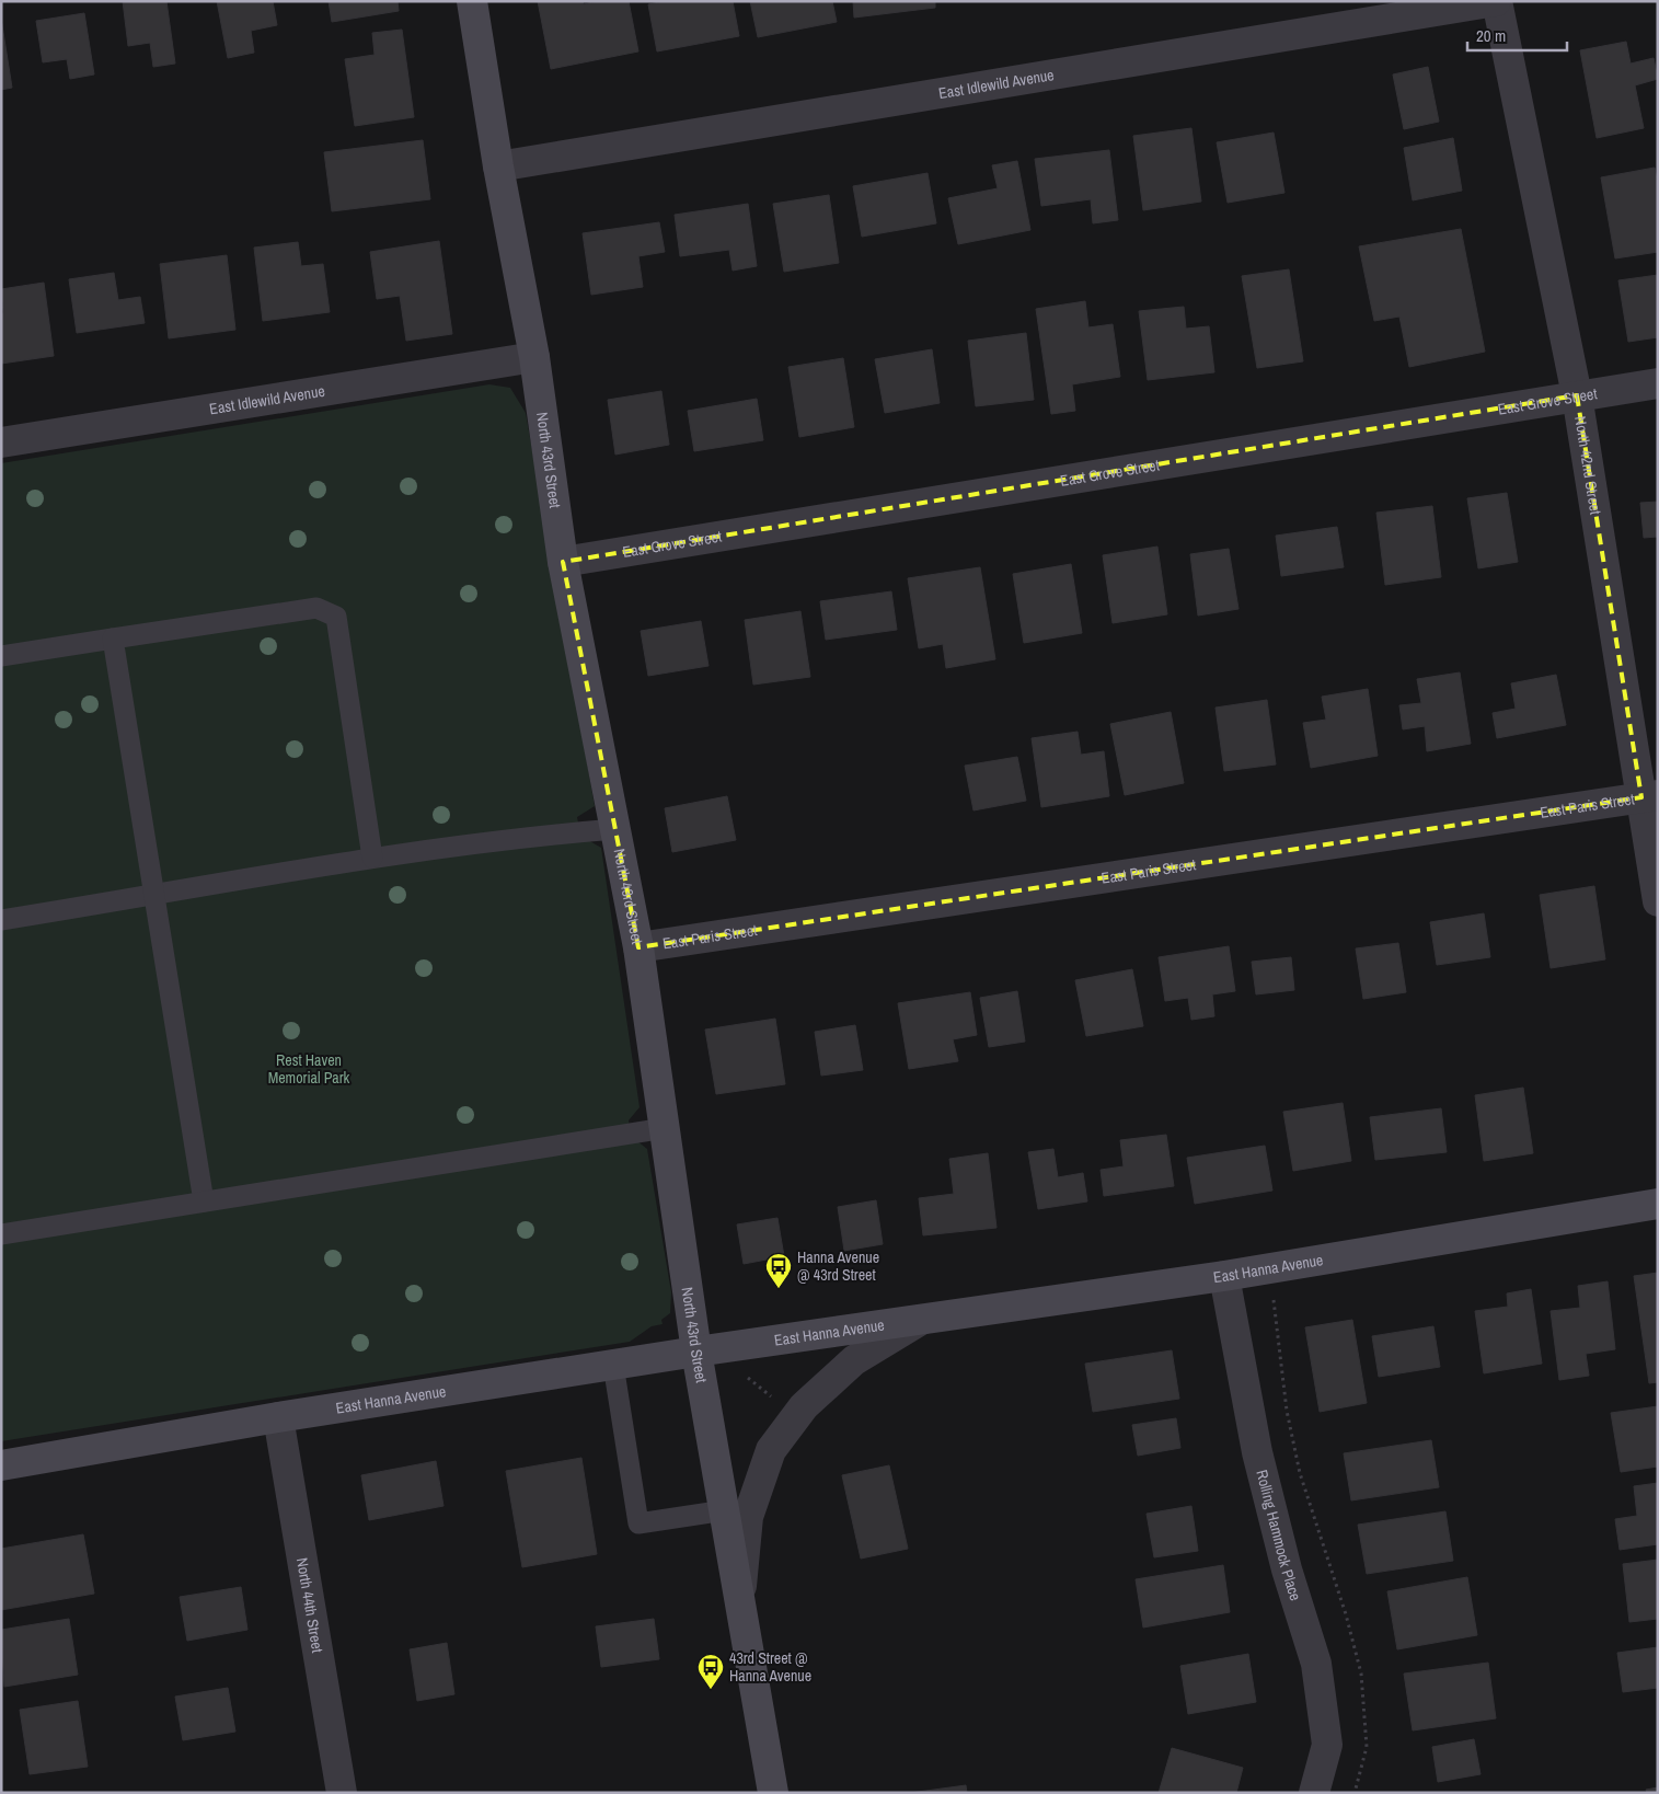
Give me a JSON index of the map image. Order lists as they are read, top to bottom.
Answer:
{
  "streets": {
    "street": [
      "East Idlewild Avenue",
      "East Grove Street",
      "North 43rd Street",
      "North 42nd Street",
      "East Paris Street",
      "East Hanna Avenue",
      "Rolling Hammock Place",
      "North 44th Street"
    ]
  },
  "crossings": [
    ["East Idlewild Avenue", "North 43rd Street"],
    ["East Idlewild Avenue", "North 42nd Street"],
    ["East Grove Street", "North 43rd Street"],
    ["East Grove Street", "North 42nd Street"],
    ["North 43rd Street", "East Paris Street"],
    ["North 43rd Street", "East Hanna Avenue"],
    ["North 42nd Street", "East Paris Street"],
    ["East Hanna Avenue", "Rolling Hammock Place"],
    ["East Hanna Avenue", "North 44th Street"]
  ],
  "parks": ["Rest Haven Memorial Park"],
  "places": {
    "bus stop": ["Hanna Avenue @ 43rd Street", "43rd Street @ Hanna Avenue"]
  },
  "scale_bar": "20 m"
}
